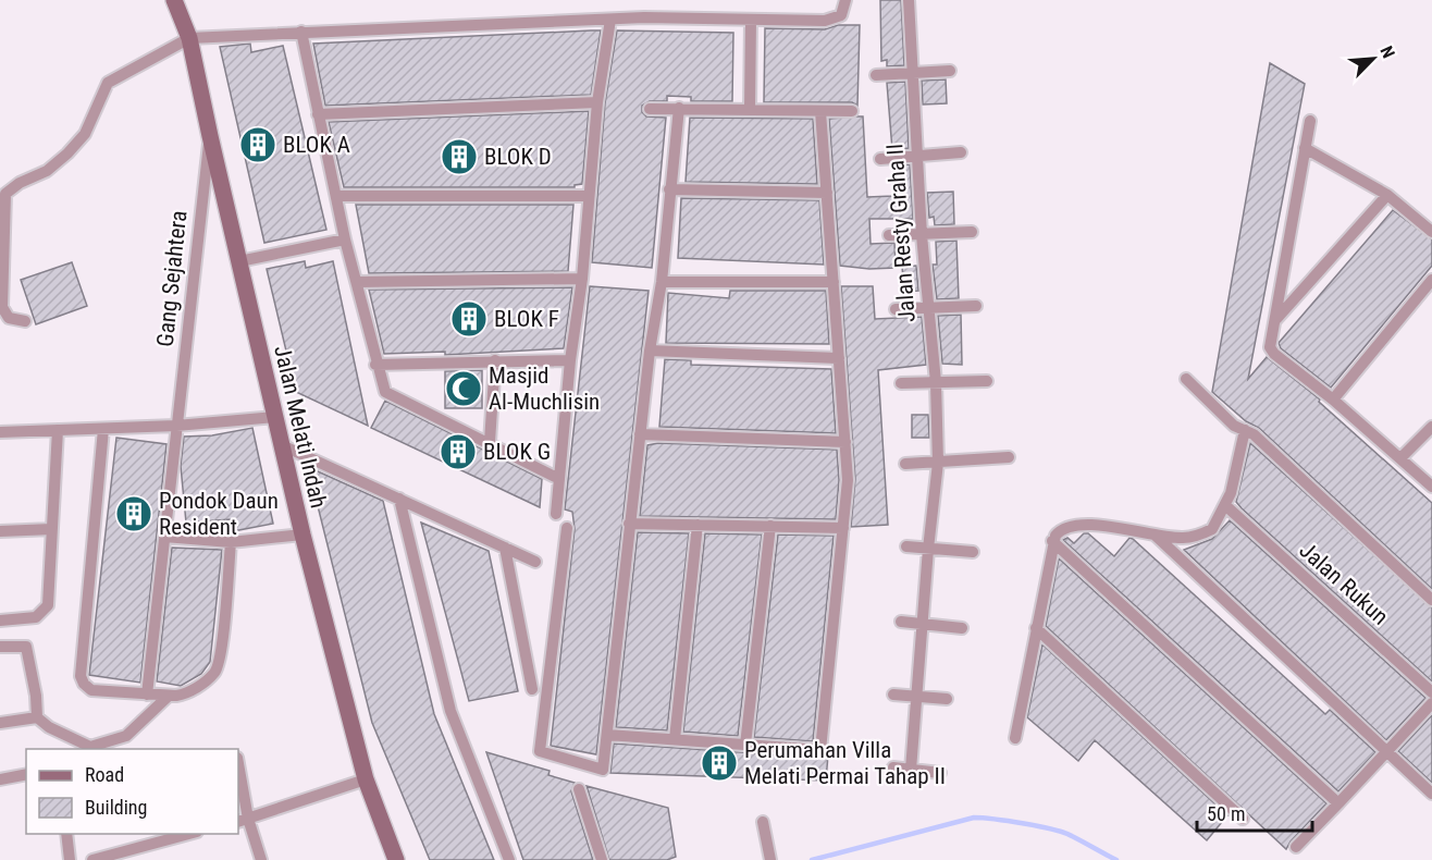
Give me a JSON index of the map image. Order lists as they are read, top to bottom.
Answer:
{
  "streets": {
    "main road": ["Jalan Melati Indah"],
    "street": ["Jalan Resty Graha II", "Gang Sejahtera", "Jalan Rukun"]
  },
  "crossings": [
    ["Gang Sejahtera", "Jalan Melati Indah"]
  ],
  "places": {
    "building": [
      "BLOK A",
      "BLOK D",
      "BLOK F",
      "BLOK G",
      "Pondok Daun Resident",
      "Perumahan Villa Melati Permai Tahap II"
    ],
    "mosque": ["Masjid Al-Muchlisin"]
  },
  "legend": ["Road", "Building"],
  "scale_bar": "50 m",
  "north": "top right"
}
